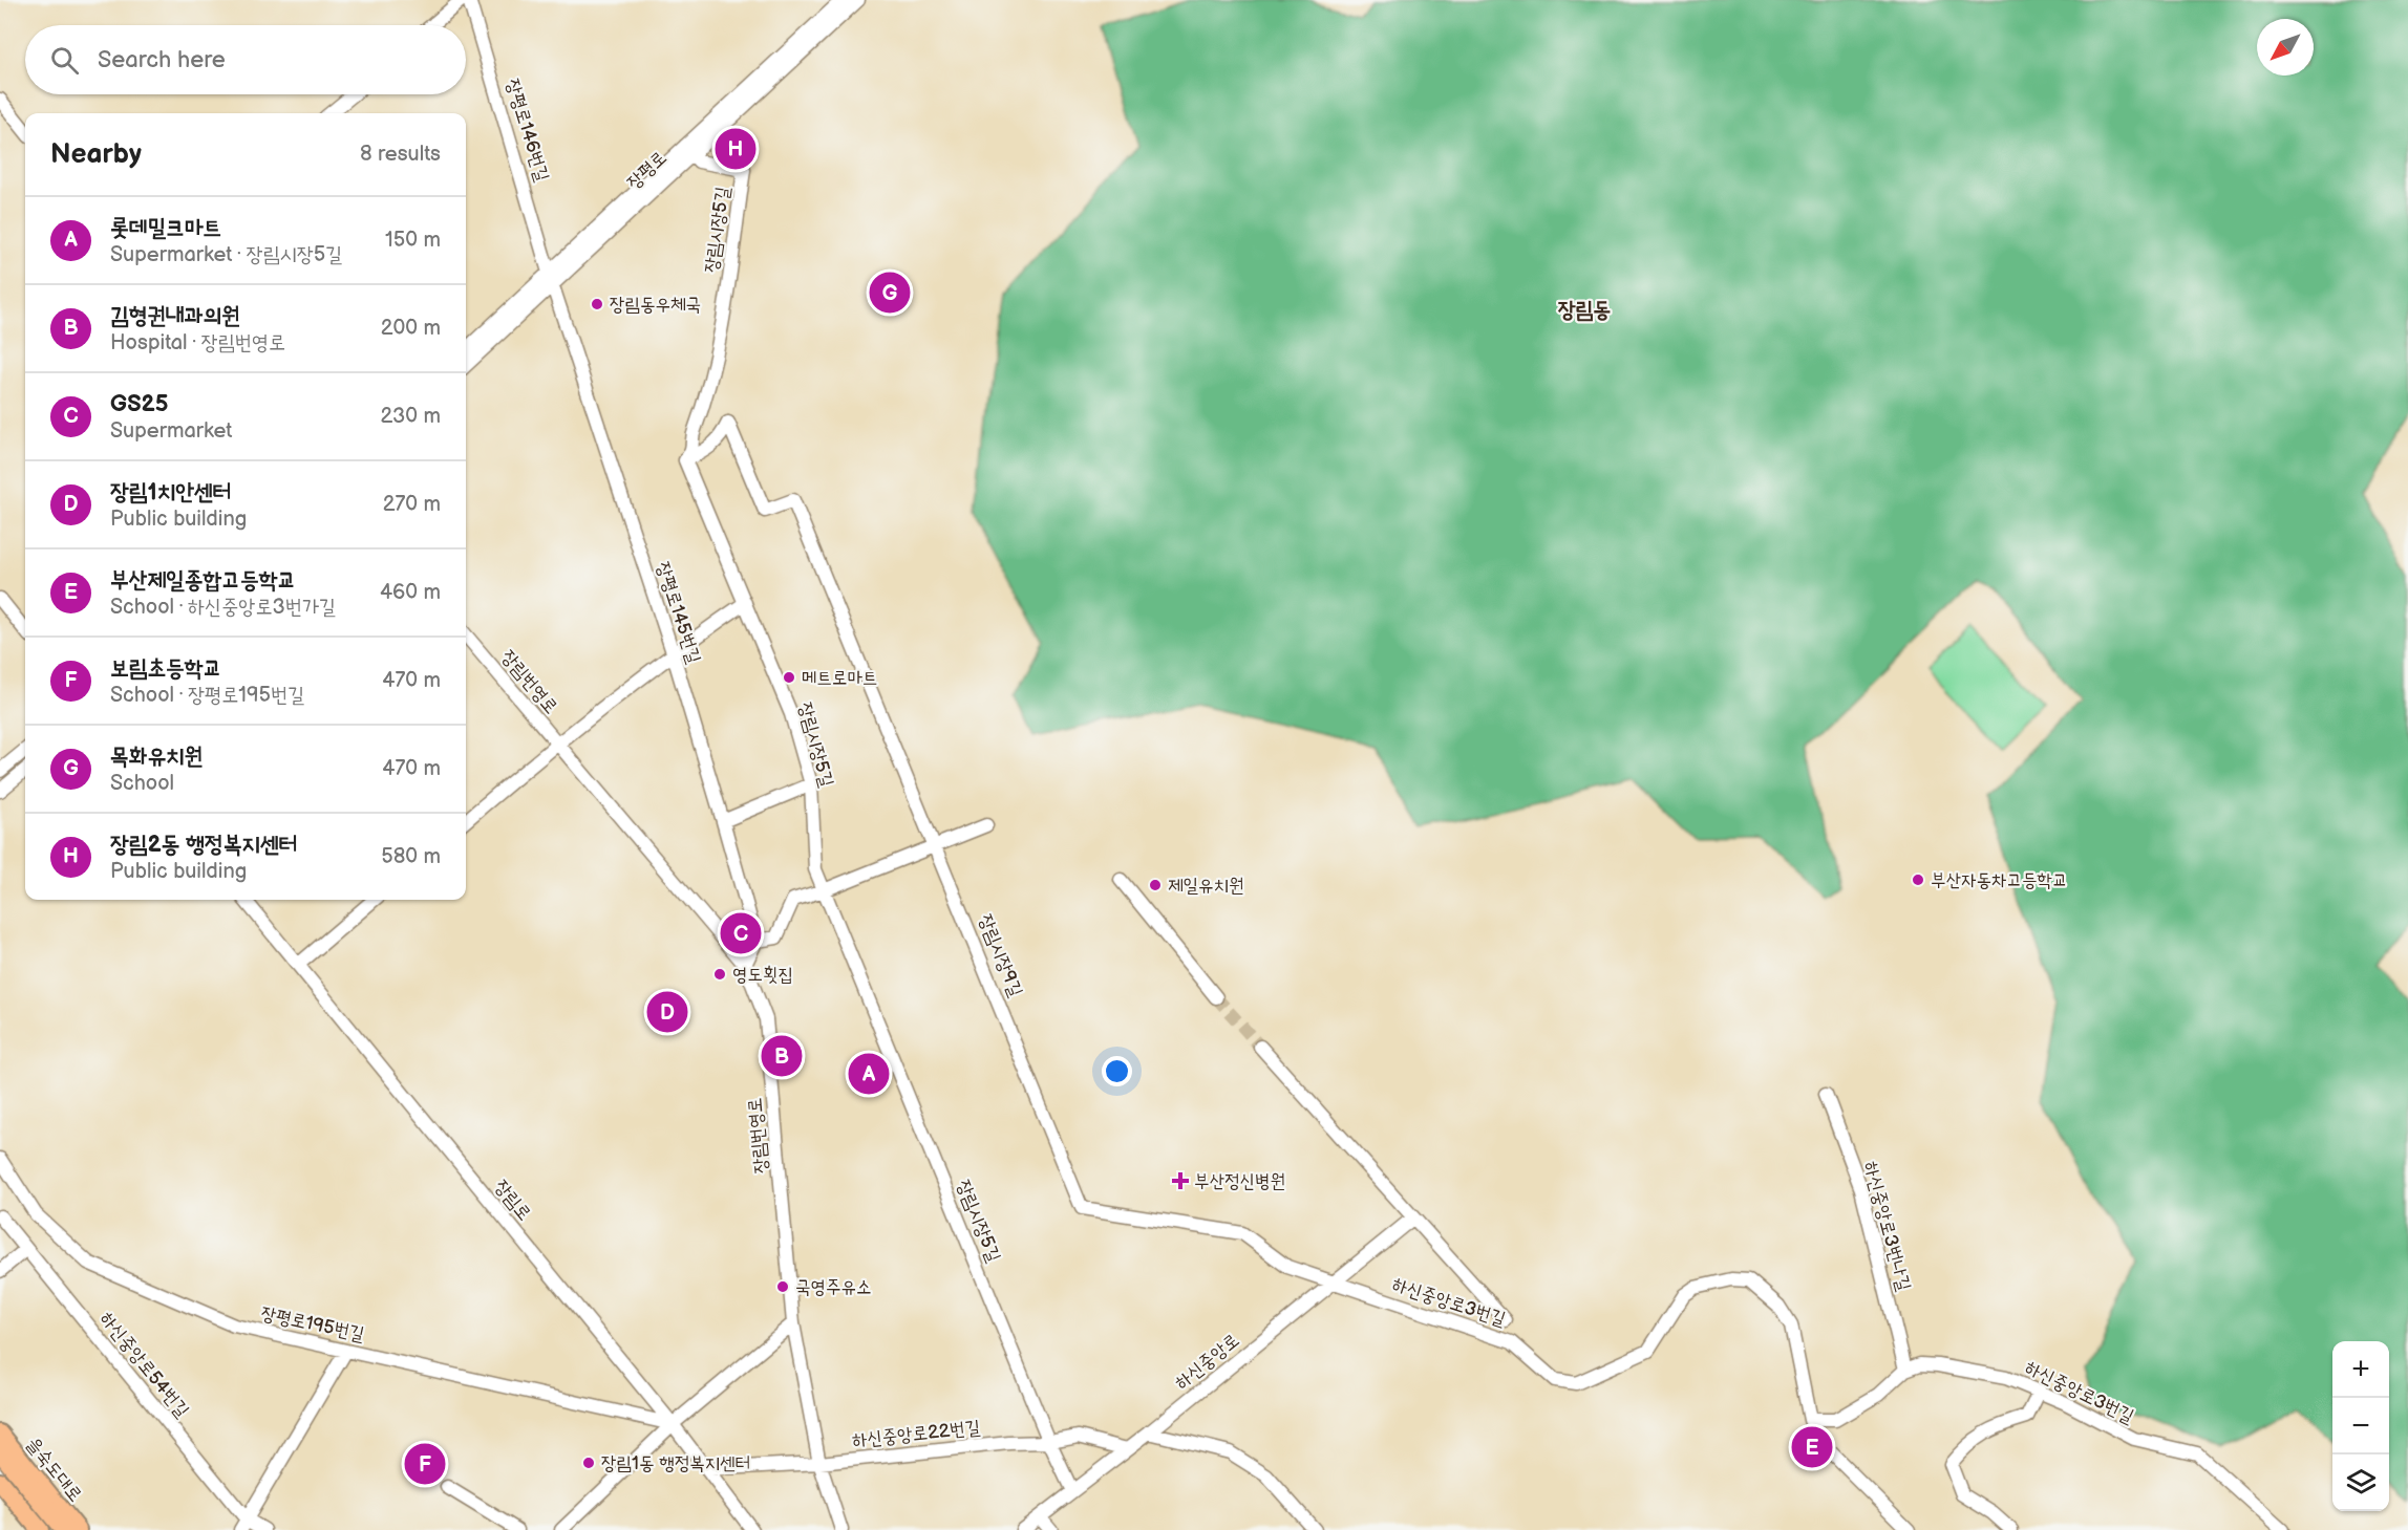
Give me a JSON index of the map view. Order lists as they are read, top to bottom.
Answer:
{
  "streets": {
    "main road": ["을숙도대로"],
    "street": [
      "장평로146번길",
      "장평로",
      "장림시장5길",
      "장평로145번길",
      "장림번영로",
      "장림시장9길",
      "장림로",
      "하신중앙로3번나길",
      "하신중앙로3번길",
      "장평로195번길",
      "하신중앙로",
      "하신중앙로54번길",
      "하신중앙로22번길"
    ]
  },
  "crossings": [
    ["장평로146번길", "장평로"],
    ["장평로146번길", "장평로145번길"],
    ["장평로", "장림시장5길"],
    ["장평로", "장평로145번길"],
    ["장림시장5길", "장림시장9길"],
    ["장림시장5길", "하신중앙로"],
    ["장림시장5길", "하신중앙로22번길"],
    ["장림번영로", "하신중앙로22번길"],
    ["장림시장9길", "하신중앙로3번길"],
    ["장림시장9길", "하신중앙로"],
    ["장림로", "장평로195번길"],
    ["장림로", "하신중앙로22번길"],
    ["하신중앙로3번나길", "하신중앙로3번길"],
    ["하신중앙로3번길", "하신중앙로"],
    ["하신중앙로", "하신중앙로22번길"]
  ],
  "districts": ["장림동"],
  "places": {
    "other": [
      "장림동우체국",
      "메트로마트",
      "부산자동차고등학교",
      "제일유치원",
      "영도횟집",
      "국영주유소",
      "장림1동 행정복지센터"
    ],
    "health": ["부산정신병원"]
  },
  "north": "bottom left",
  "page": {
    "search": "Search here",
    "heading": ["Nearby", "8 results"],
    "pins": [
      "H",
      "G",
      "C",
      "D",
      "B",
      "A",
      "E",
      "F"
    ],
    "list": [
      {
        "mark": "A",
        "name": "롯데밀크마트",
        "note": "Supermarket · 장림시장5길",
        "value": "150 m"
      },
      {
        "mark": "B",
        "name": "김형권내과의원",
        "note": "Hospital · 장림번영로",
        "value": "200 m"
      },
      {
        "mark": "C",
        "name": "GS25",
        "note": "Supermarket",
        "value": "230 m"
      },
      {
        "mark": "D",
        "name": "장림1치안센터",
        "note": "Public building",
        "value": "270 m"
      },
      {
        "mark": "E",
        "name": "부산제일종합고등학교",
        "note": "School · 하신중앙로3번가길",
        "value": "460 m"
      },
      {
        "mark": "F",
        "name": "보림초등학교",
        "note": "School · 장평로195번길",
        "value": "470 m"
      },
      {
        "mark": "G",
        "name": "목화유치원",
        "note": "School",
        "value": "470 m"
      },
      {
        "mark": "H",
        "name": "장림2동 행정복지센터",
        "note": "Public building",
        "value": "580 m"
      }
    ],
    "map_buttons": ["+", "−"]
  }
}
